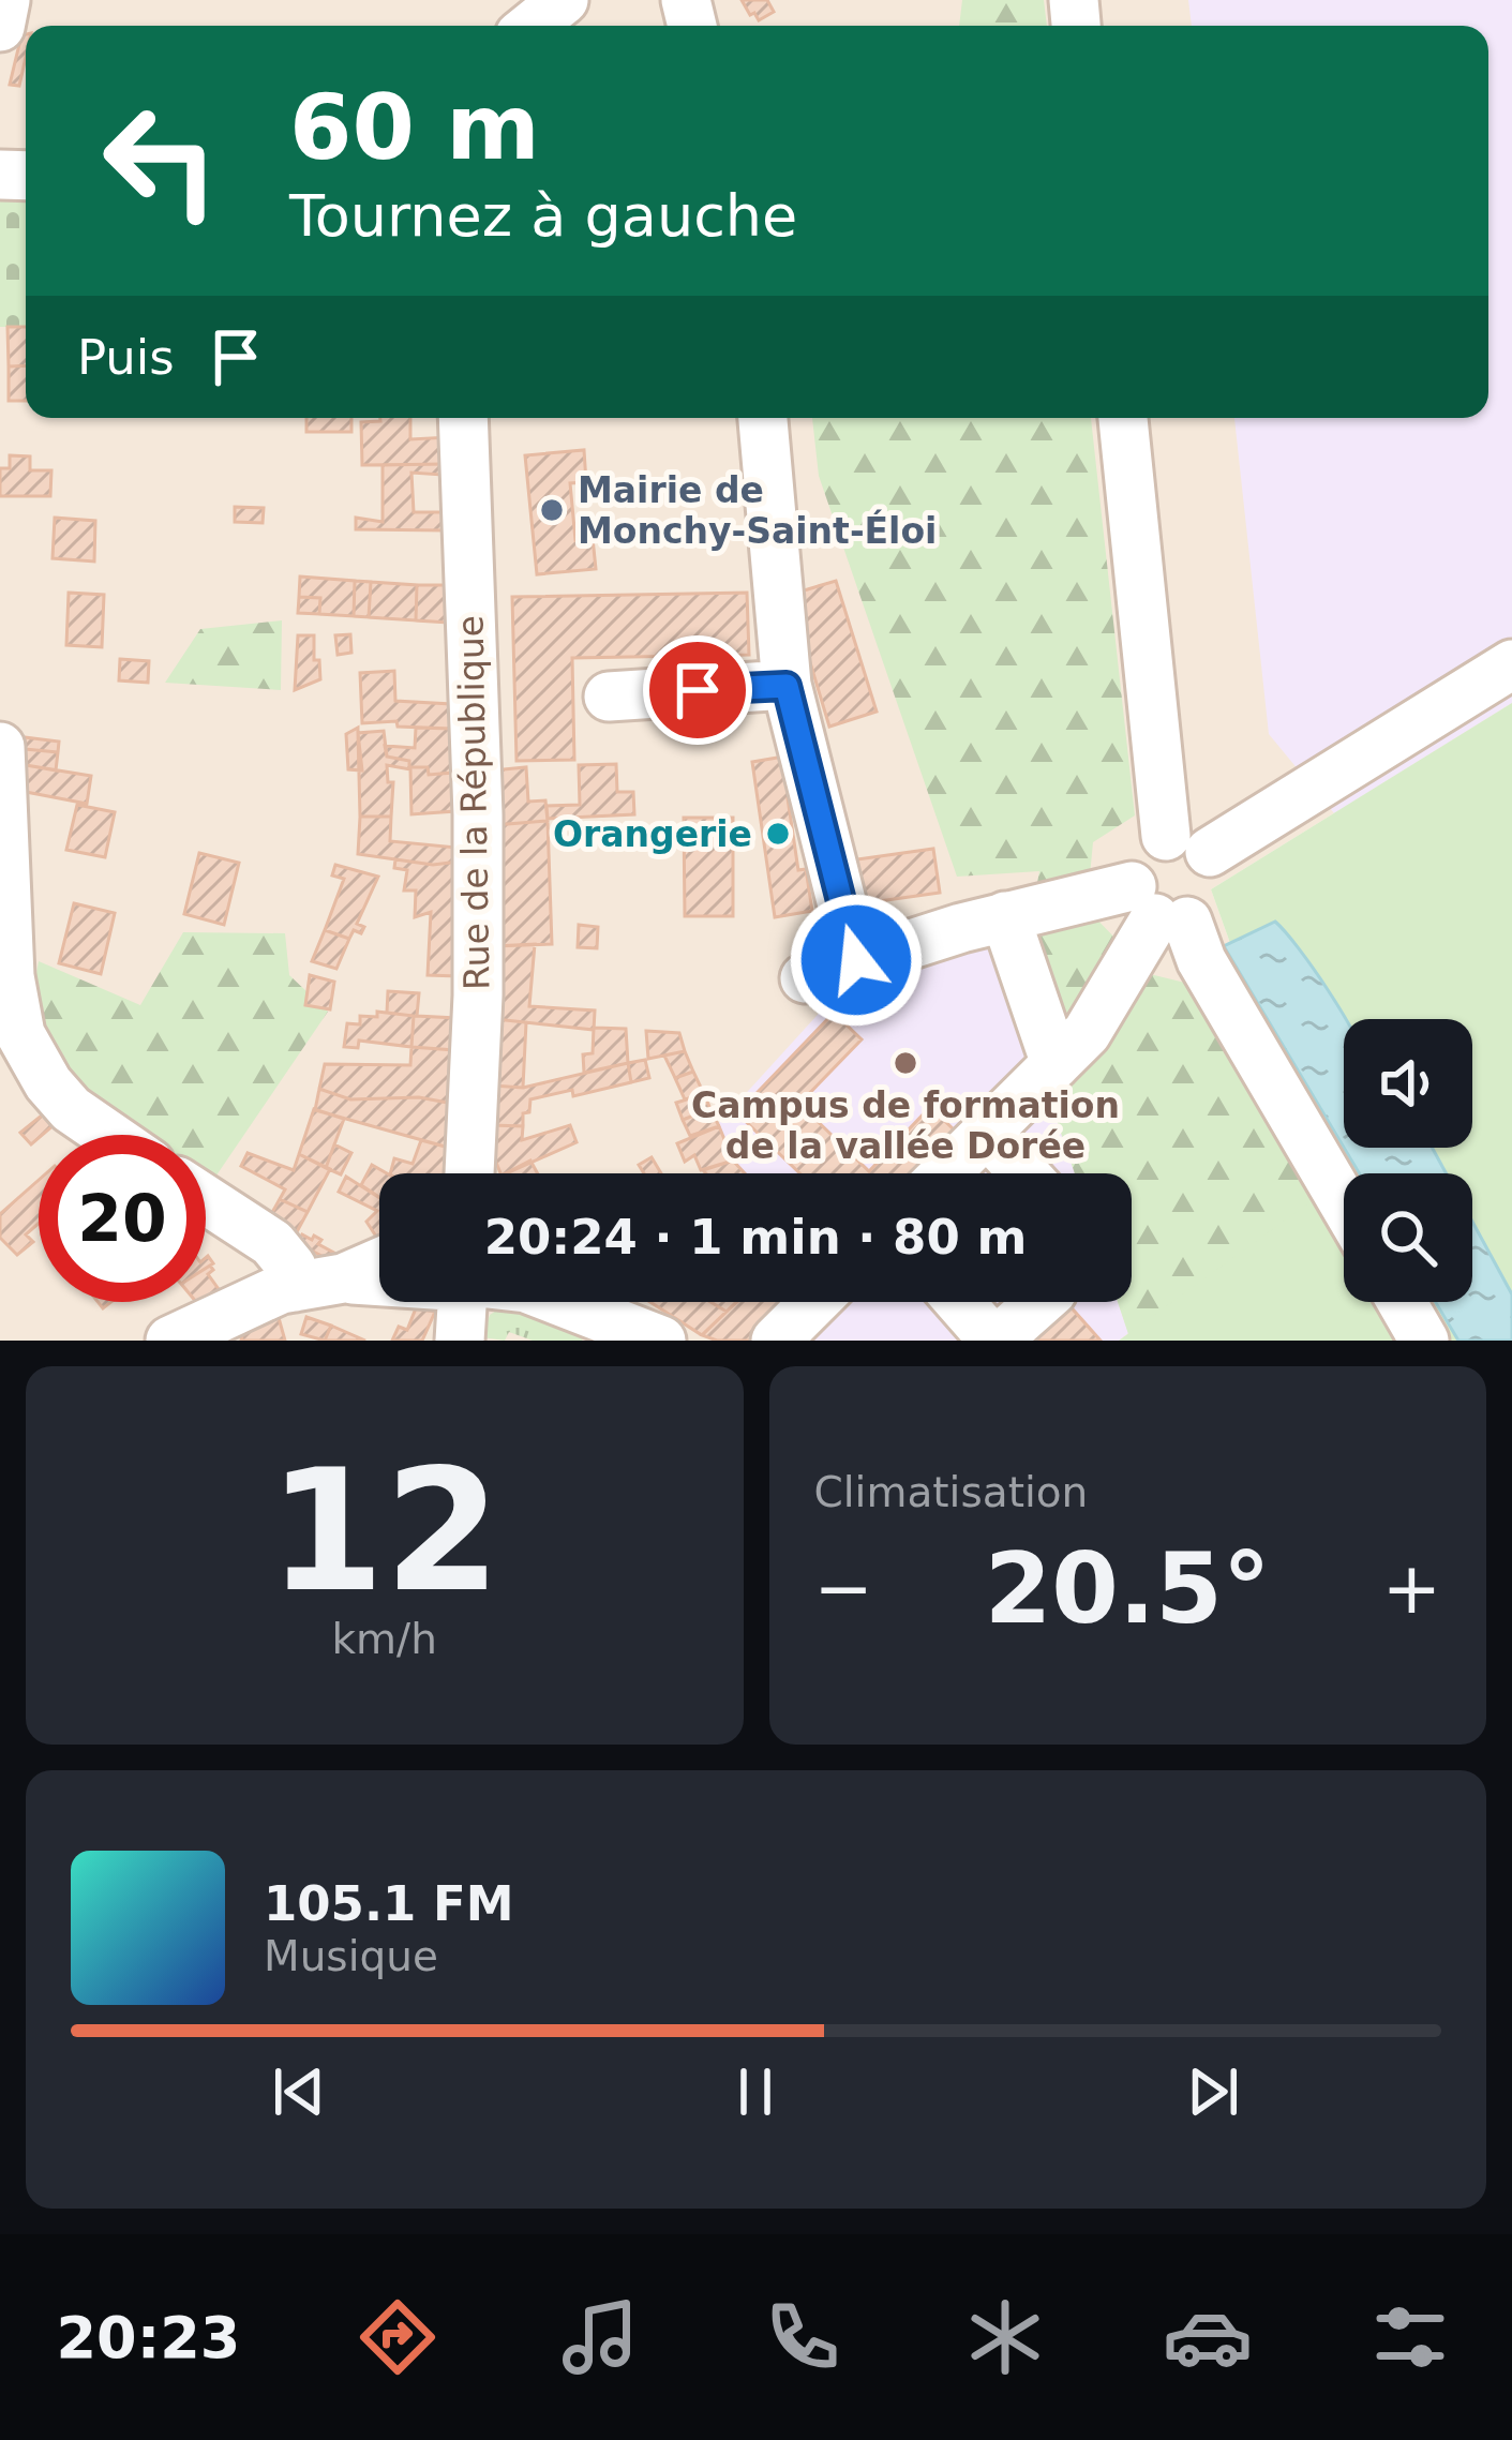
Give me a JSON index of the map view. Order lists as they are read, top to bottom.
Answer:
{
  "streets": {
    "street": ["Rue de la République"]
  },
  "places": ["Mairie de Monchy-Saint-Éloi", "Orangerie", "Campus de formation de la vallée Dorée"],
  "page": {
    "turn": ["60 m", "Tournez à gauche"],
    "then": "Puis",
    "limit": "20",
    "trip": "20:24 · 1 min · 80 m",
    "tile": [
      ["12", "km/h"],
      "Climatisation"
    ],
    "heat": ["−", "20.5°", "+"],
    "song": ["105.1 FM", "Musique"],
    "tabs": "20:23"
  }
}
